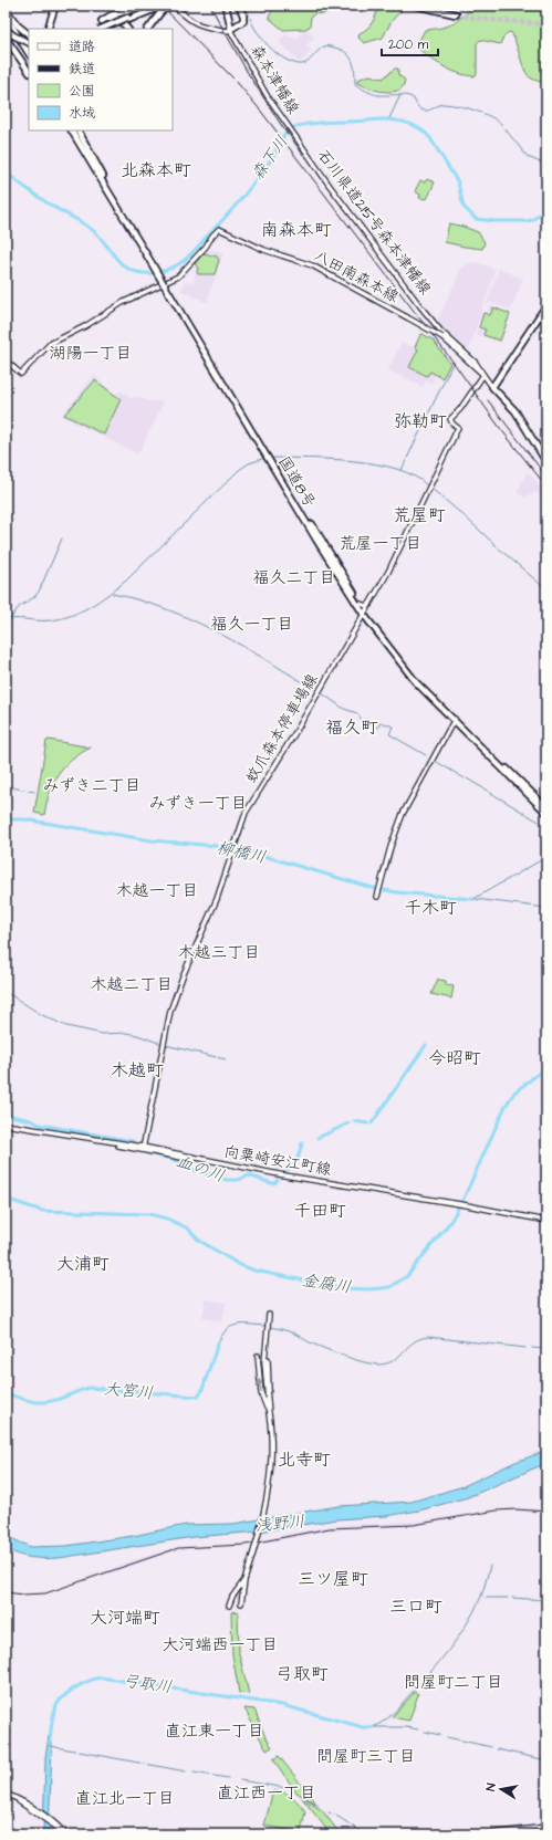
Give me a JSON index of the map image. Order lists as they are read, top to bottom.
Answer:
{
  "streets": {
    "highway": ["国道8号"],
    "main road": [
      "森本津幡線",
      "石川県道215号森本津幡線",
      "八田南森本線",
      "蚊爪森本停車場線",
      "向粟崎安江町線"
    ]
  },
  "crossings": [
    ["森本津幡線", "石川県道215号森本津幡線"],
    ["石川県道215号森本津幡線", "八田南森本線"],
    ["石川県道215号森本津幡線", "蚊爪森本停車場線"],
    ["八田南森本線", "蚊爪森本停車場線"],
    ["国道8号", "蚊爪森本停車場線"],
    ["蚊爪森本停車場線", "向粟崎安江町線"]
  ],
  "districts": [
    "北森本町",
    "南森本町",
    "湖陽一丁目",
    "弥勒町",
    "荒屋町",
    "荒屋一丁目",
    "福久二丁目",
    "福久一丁目",
    "福久町",
    "みずき二丁目",
    "みずき一丁目",
    "木越一丁目",
    "千木町",
    "木越三丁目",
    "木越二丁目",
    "今昭町",
    "木越町",
    "千田町",
    "大浦町",
    "北寺町",
    "三ツ屋町",
    "三口町",
    "大河端町",
    "大河端西一丁目",
    "弓取町",
    "問屋町二丁目",
    "直江東一丁目",
    "問屋町三丁目",
    "直江西一丁目",
    "直江北一丁目"
  ],
  "water": [
    "森下川",
    "柳橋川",
    "血の川",
    "金腐川",
    "大宮川",
    "浅野川",
    "弓取川"
  ],
  "legend": [
    "道路",
    "鉄道",
    "公園",
    "水域"
  ],
  "scale_bar": "200 m",
  "north": "left"
}
